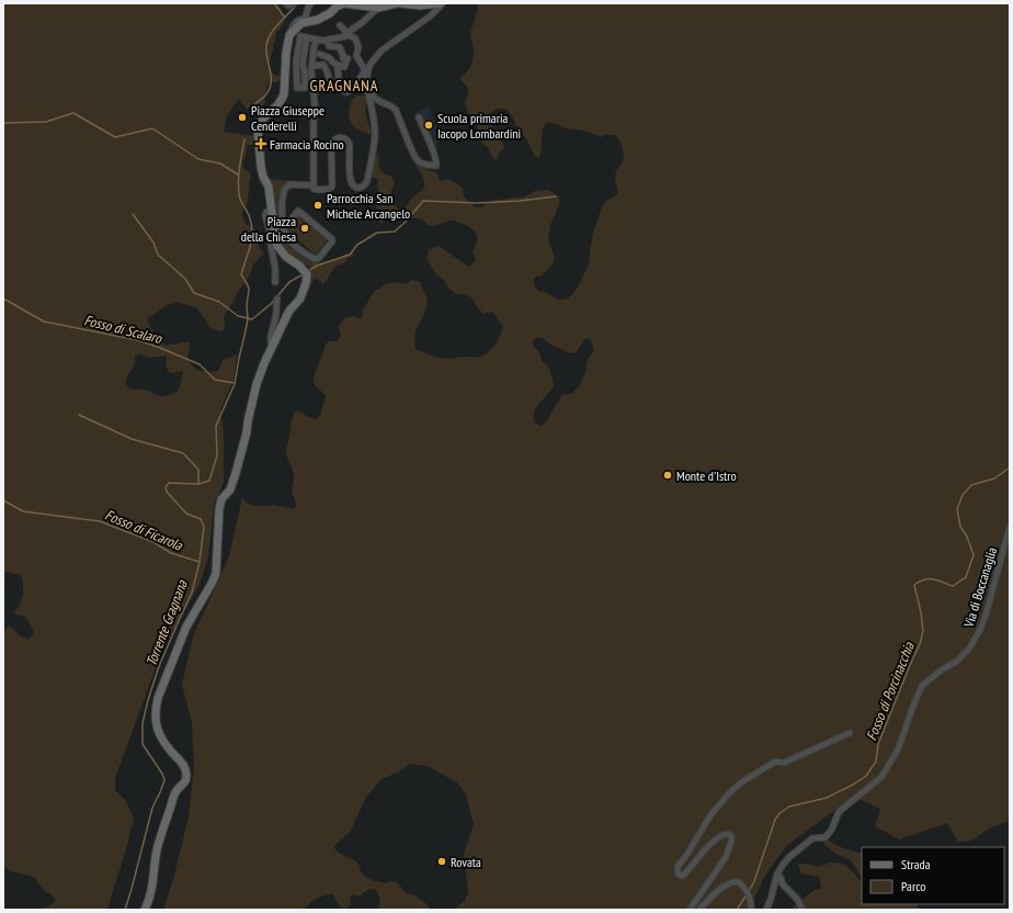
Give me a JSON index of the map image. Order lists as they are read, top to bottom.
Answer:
{
  "streets": {
    "street": ["Via di Boccanaglia"]
  },
  "districts": ["GRAGNANA"],
  "water": [
    "Fosso di Scalaro",
    "Fosso di Ficarola",
    "Torrente Gragnana",
    "Fosso di Porcinacchia"
  ],
  "places": {
    "other": [
      "Piazza Giuseppe Cenderelli",
      "Scuola primaria Iacopo Lombardini",
      "Parrocchia San Michele Arcangelo",
      "Piazza della Chiesa",
      "Monte d'Istro",
      "Rovata"
    ],
    "health": ["Farmacia Rocino"]
  },
  "legend": ["Strada", "Parco"]
}
